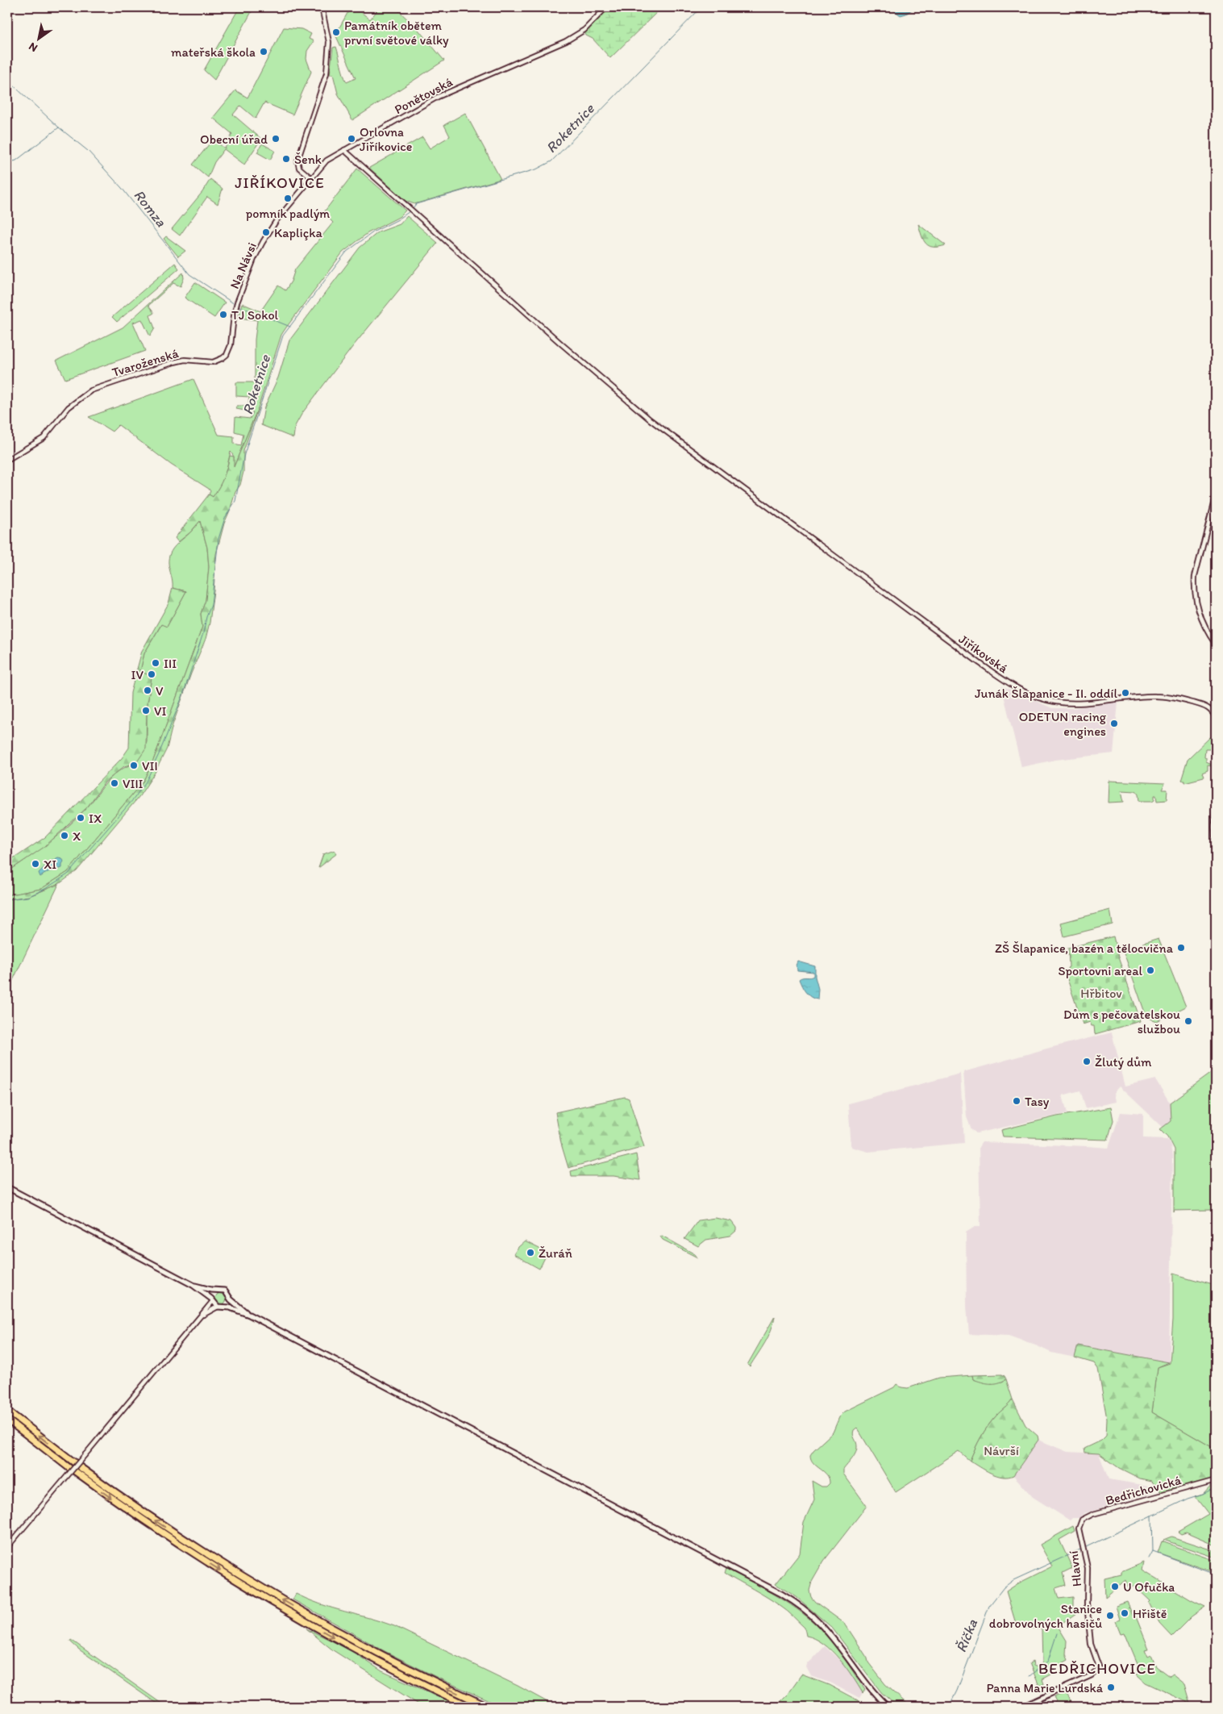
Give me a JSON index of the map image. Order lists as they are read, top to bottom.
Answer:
{
  "streets": {
    "street": [
      "Ponětovská",
      "Na Návsi",
      "Tvaroženská",
      "Jiříkovská",
      "Bedřichovická",
      "Hlavní"
    ]
  },
  "crossings": [
    ["Ponětovská", "Na Návsi"],
    ["Ponětovská", "Jiříkovská"],
    ["Na Návsi", "Tvaroženská"],
    ["Na Návsi", "Jiříkovská"],
    ["Bedřichovická", "Hlavní"]
  ],
  "districts": ["JIŘÍKOVICE", "BEDŘICHOVICE"],
  "water": ["Roketnice", "Romza", "Říčka"],
  "parks": ["Hřbitov", "Návrší"],
  "places": [
    "Památník obětem první světové války",
    "mateřská škola",
    "Obecní úřad",
    "Orlovna Jiříkovice",
    "Šenk",
    "pomník padlým",
    "Kapliçka",
    "TJ Sokol",
    "III",
    "IV",
    "V",
    "Junák Šlapanice - II. oddíl",
    "VI",
    "ODETUN racing engines",
    "VII",
    "VIII",
    "IX",
    "X",
    "XI",
    "ZŠ Šlapanice, bazén a tělocvična",
    "Sportovni areal",
    "Dům s pečovatelskou službou",
    "Žlutý dům",
    "Tasy",
    "Žuráň",
    "U Ofučka",
    "Hřiště",
    "Stanice dobrovolných hasičů",
    "Panna Marie Lurdská"
  ],
  "north": "bottom left"
}
